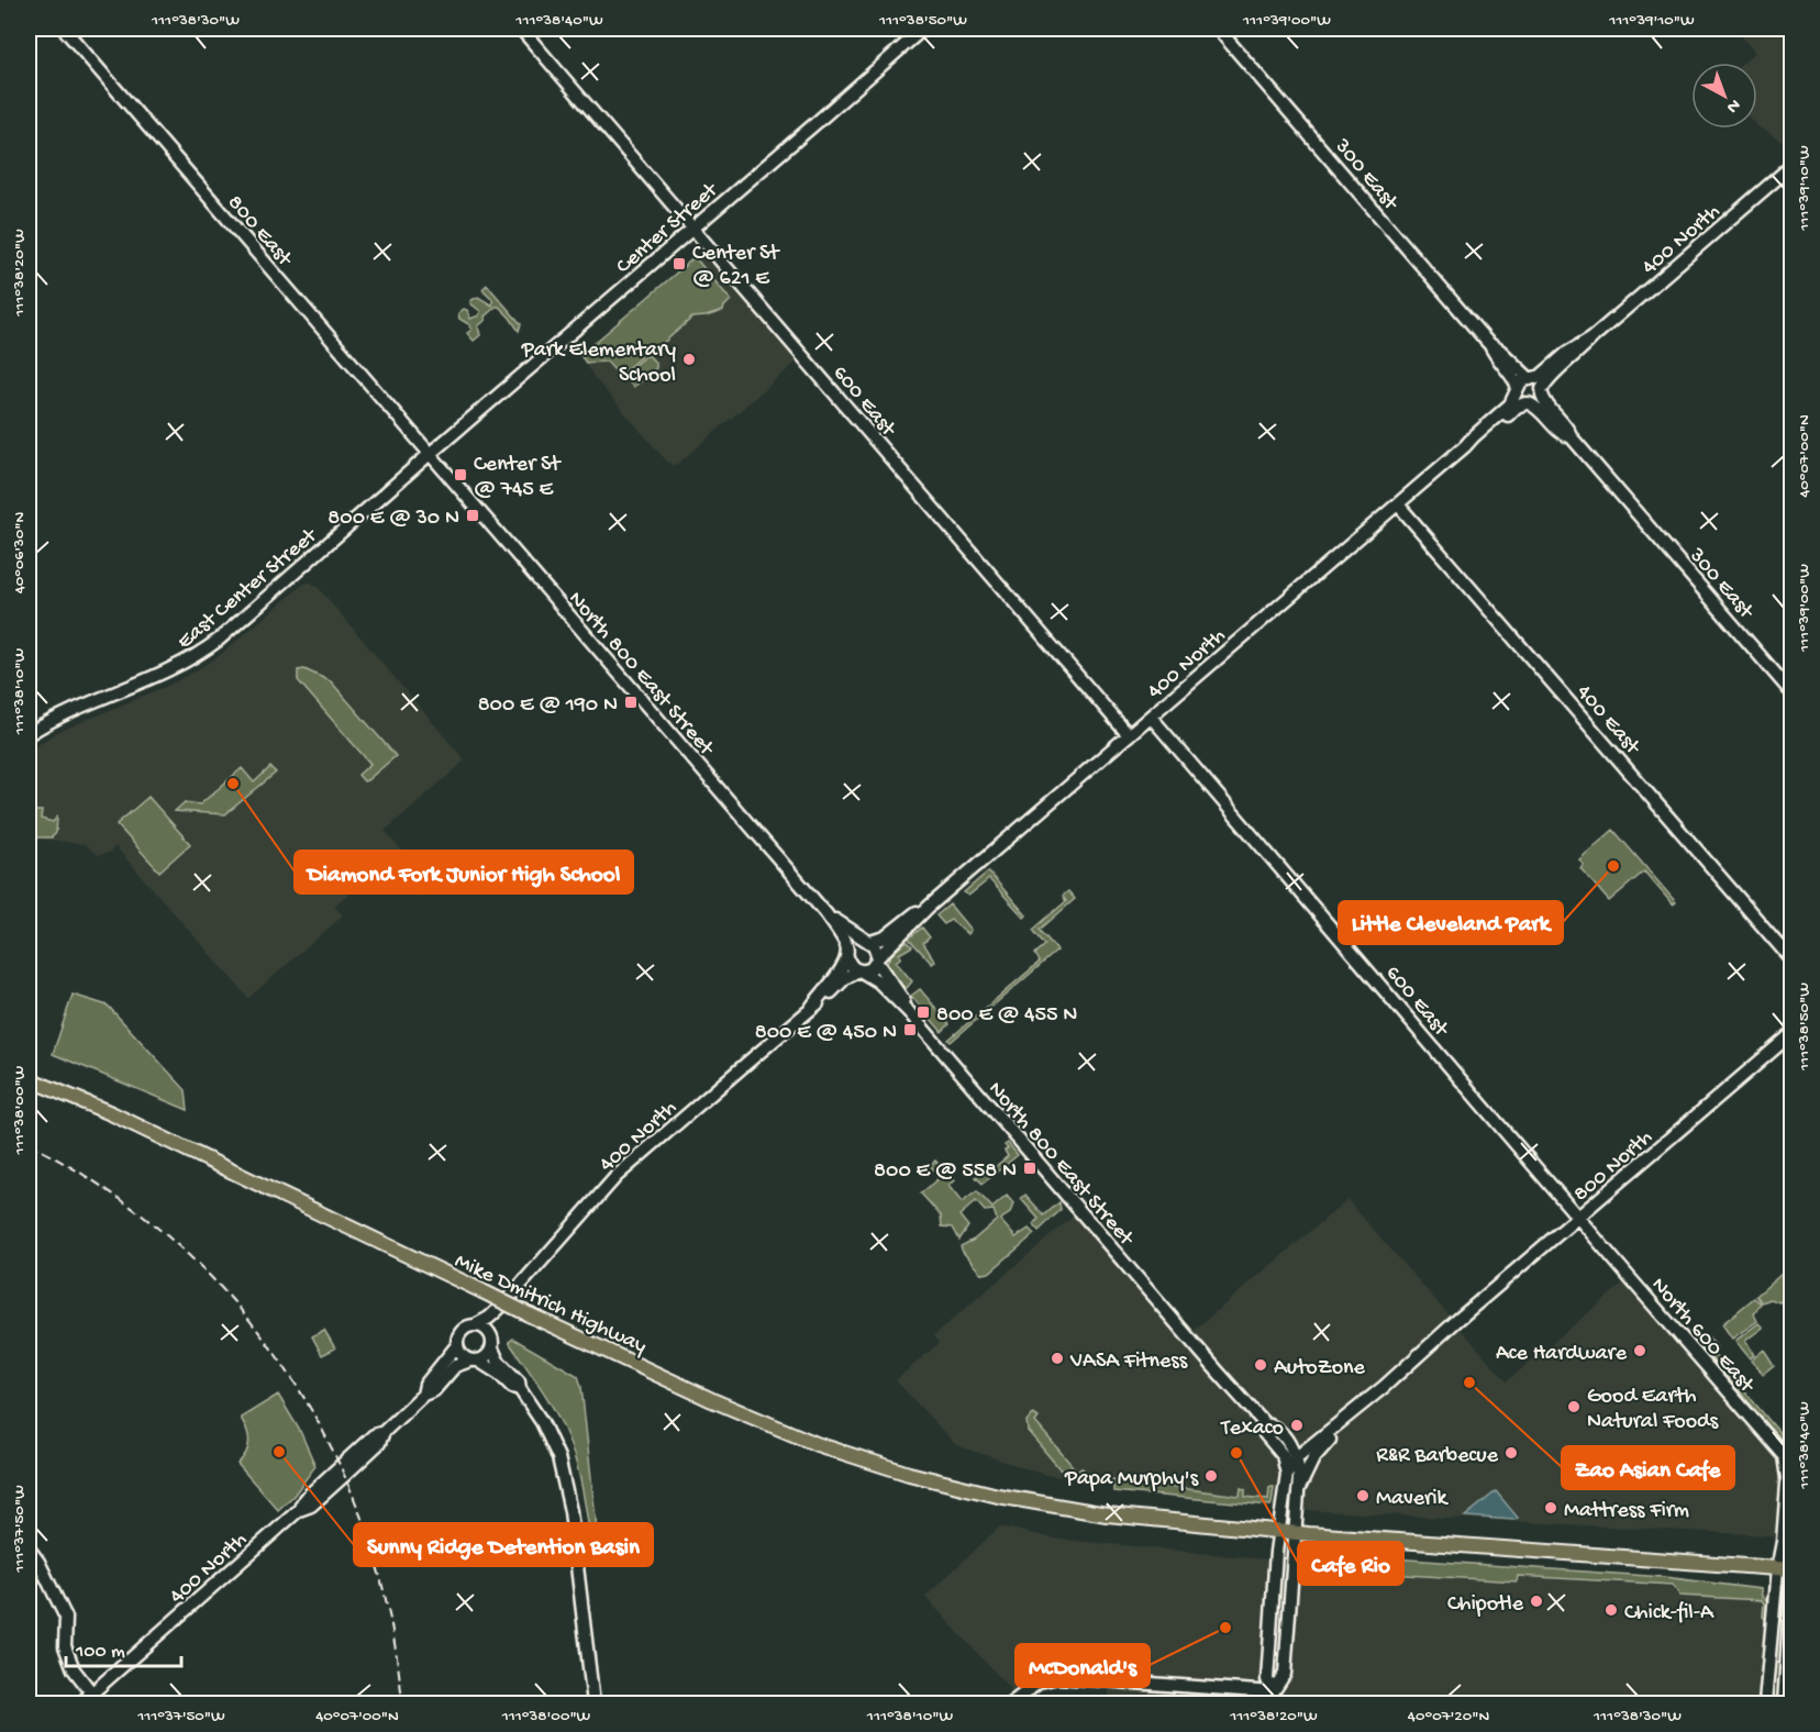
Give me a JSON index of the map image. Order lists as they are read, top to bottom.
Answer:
{
  "streets": {
    "highway": ["Mike Dmitrich Highway"],
    "street": [
      "300 East",
      "Center Street",
      "800 East",
      "400 North",
      "600 East",
      "East Center Street",
      "North 800 East Street",
      "400 East",
      "800 North",
      "North 600 East"
    ]
  },
  "crossings": [
    ["300 East", "400 North"],
    ["Center Street", "800 East"],
    ["Center Street", "600 East"],
    ["Center Street", "East Center Street"],
    ["Center Street", "North 800 East Street"],
    ["800 East", "East Center Street"],
    ["800 East", "North 800 East Street"],
    ["400 North", "600 East"],
    ["400 North", "400 East"],
    ["600 East", "800 North"],
    ["600 East", "North 600 East"],
    ["East Center Street", "North 800 East Street"],
    ["800 North", "North 600 East"],
    ["Mike Dmitrich Highway", "North 600 East"]
  ],
  "places": {
    "transit": [
      "Center St @ 621 E",
      "Center St @ 745 E",
      "800 E @ 30 N",
      "800 E @ 190 N",
      "800 E @ 455 N",
      "800 E @ 450 N",
      "800 E @ 558 N"
    ],
    "other": [
      "Park Elementary School",
      "Diamond Fork Junior High School",
      "Little Cleveland Park",
      "Ace Hardware",
      "VASA Fitness",
      "AutoZone",
      "Zao Asian Cafe",
      "Good Earth Natural Foods",
      "Texaco",
      "Sunny Ridge Detention Basin",
      "Cafe Rio",
      "R&R Barbecue",
      "Papa Murphy's",
      "Maverik",
      "Mattress Firm",
      "Chipotle",
      "Chick-fil-A",
      "McDonald's"
    ]
  },
  "scale_bar": "100 m",
  "north": "bottom right",
  "coordinates": [
    "111°38'30\"W",
    "111°38'40\"W",
    "111°38'50\"W",
    "111°39'00\"W",
    "111°39'10\"W",
    "111°38'20\"W",
    "40°07'00\"N",
    "40°06'30\"N",
    "111°38'10\"W",
    "111°38'00\"W",
    "111°37'50\"W",
    "40°07'20\"N"
  ]
}
